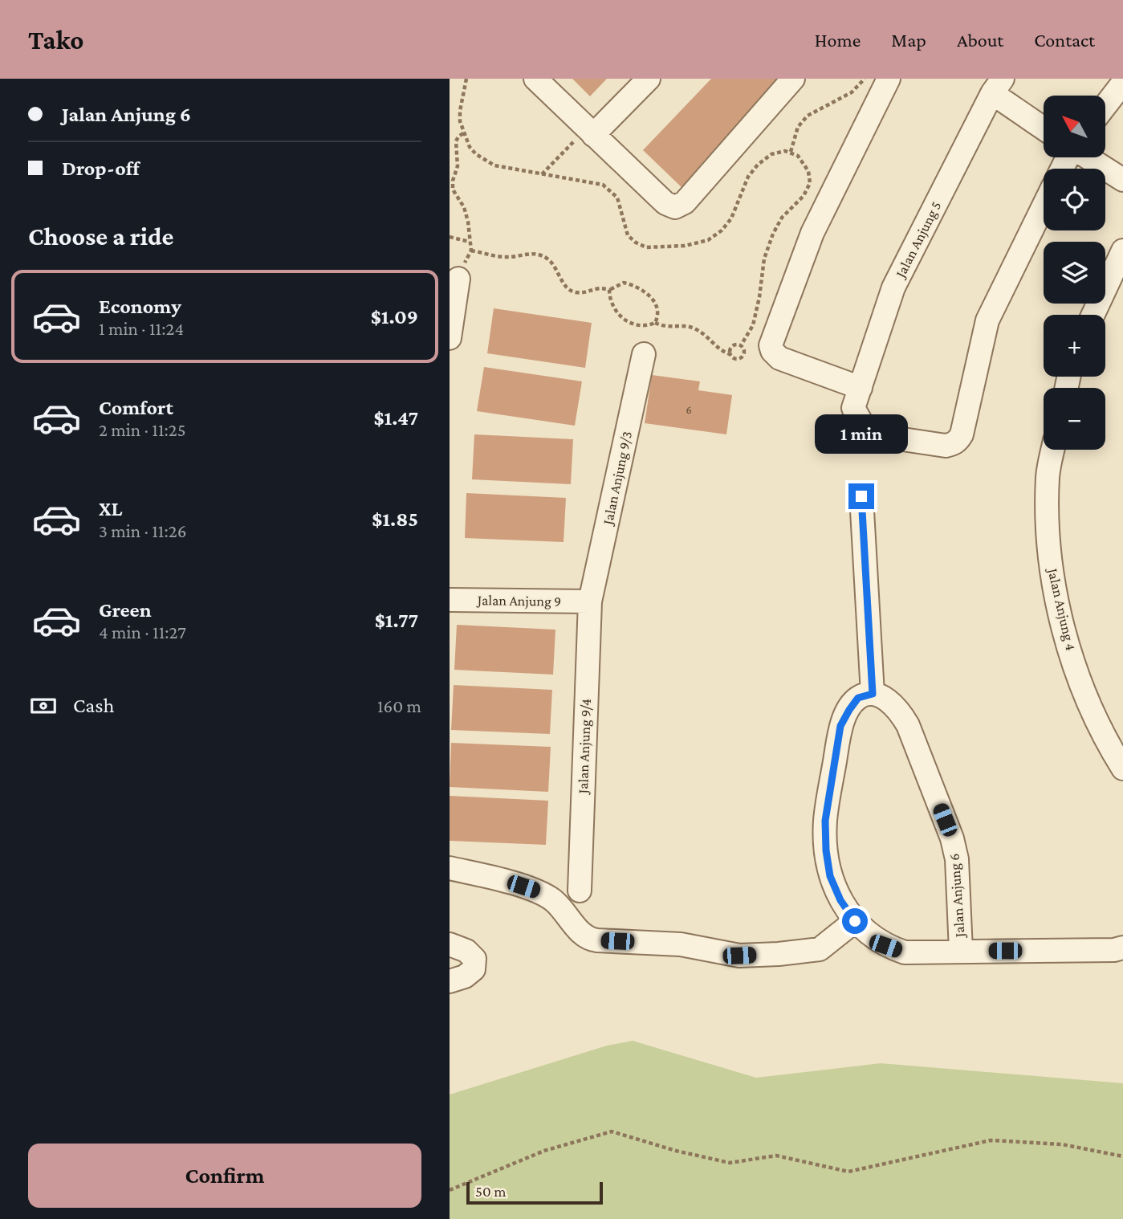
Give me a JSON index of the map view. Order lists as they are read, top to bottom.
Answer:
{
  "streets": {
    "street": [
      "Jalan Anjung 5",
      "Jalan Anjung 9/3",
      "Jalan Anjung 9",
      "Jalan Anjung 4",
      "Jalan Anjung 9/4",
      "Jalan Anjung 6"
    ]
  },
  "crossings": [
    ["Jalan Anjung 9/3", "Jalan Anjung 9"],
    ["Jalan Anjung 9/3", "Jalan Anjung 9/4"],
    ["Jalan Anjung 9", "Jalan Anjung 9/4"]
  ],
  "house_numbers": ["6"],
  "scale_bar": "50 m",
  "north": "top left",
  "page": {
    "header": "Tako",
    "nav": [
      "Home",
      "Map",
      "About",
      "Contact"
    ],
    "banner": ["Jalan Anjung 6", "Drop-off"],
    "map_buttons": ["+", "−"],
    "heading": "Choose a ride",
    "list": [
      {
        "name": "Economy",
        "note": "1 min · 11:24",
        "value": "$1.09"
      },
      {
        "name": "Comfort",
        "note": "2 min · 11:25",
        "value": "$1.47"
      },
      {
        "name": "XL",
        "note": "3 min · 11:26",
        "value": "$1.85"
      },
      {
        "name": "Green",
        "note": "4 min · 11:27",
        "value": "$1.77"
      }
    ],
    "bubble": "1 min",
    "pay": ["Cash", "160 m"],
    "buttons": "Confirm",
    "scale": "50 m"
  }
}
